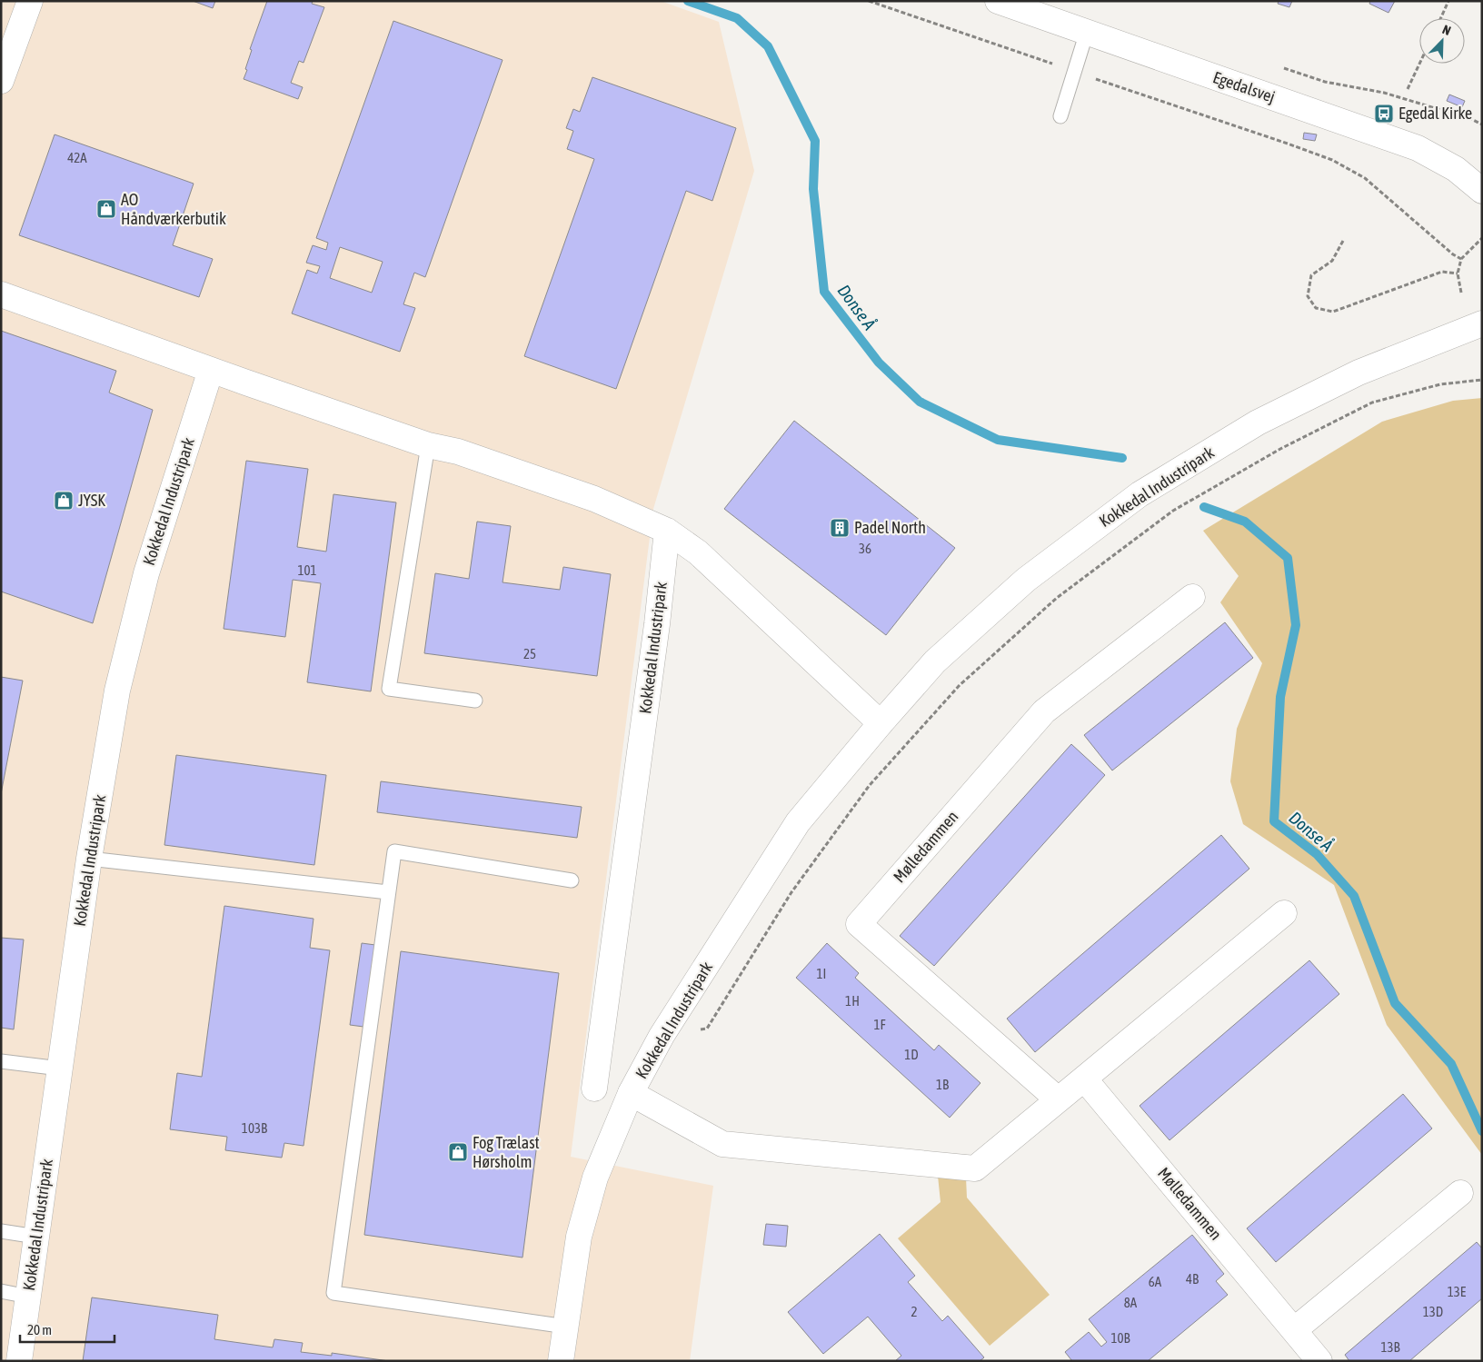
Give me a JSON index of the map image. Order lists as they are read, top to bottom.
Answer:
{
  "streets": {
    "street": ["Egedalsvej", "Kokkedal Industripark", "Mølledammen"]
  },
  "water": ["Donse Å"],
  "places": {
    "bus stop": ["Egedal Kirke"],
    "shop": ["AO Håndværkerbutik", "JYSK", "Fog Trælast Hørsholm"],
    "building": ["Padel North"]
  },
  "house_numbers": [
    "42A",
    "36",
    "101",
    "25",
    "1I",
    "1H",
    "1F",
    "1D",
    "1B",
    "103B",
    "4B",
    "6A",
    "13E",
    "8A",
    "2",
    "13D",
    "10B",
    "13B"
  ],
  "scale_bar": "20 m",
  "north": "top right"
}
